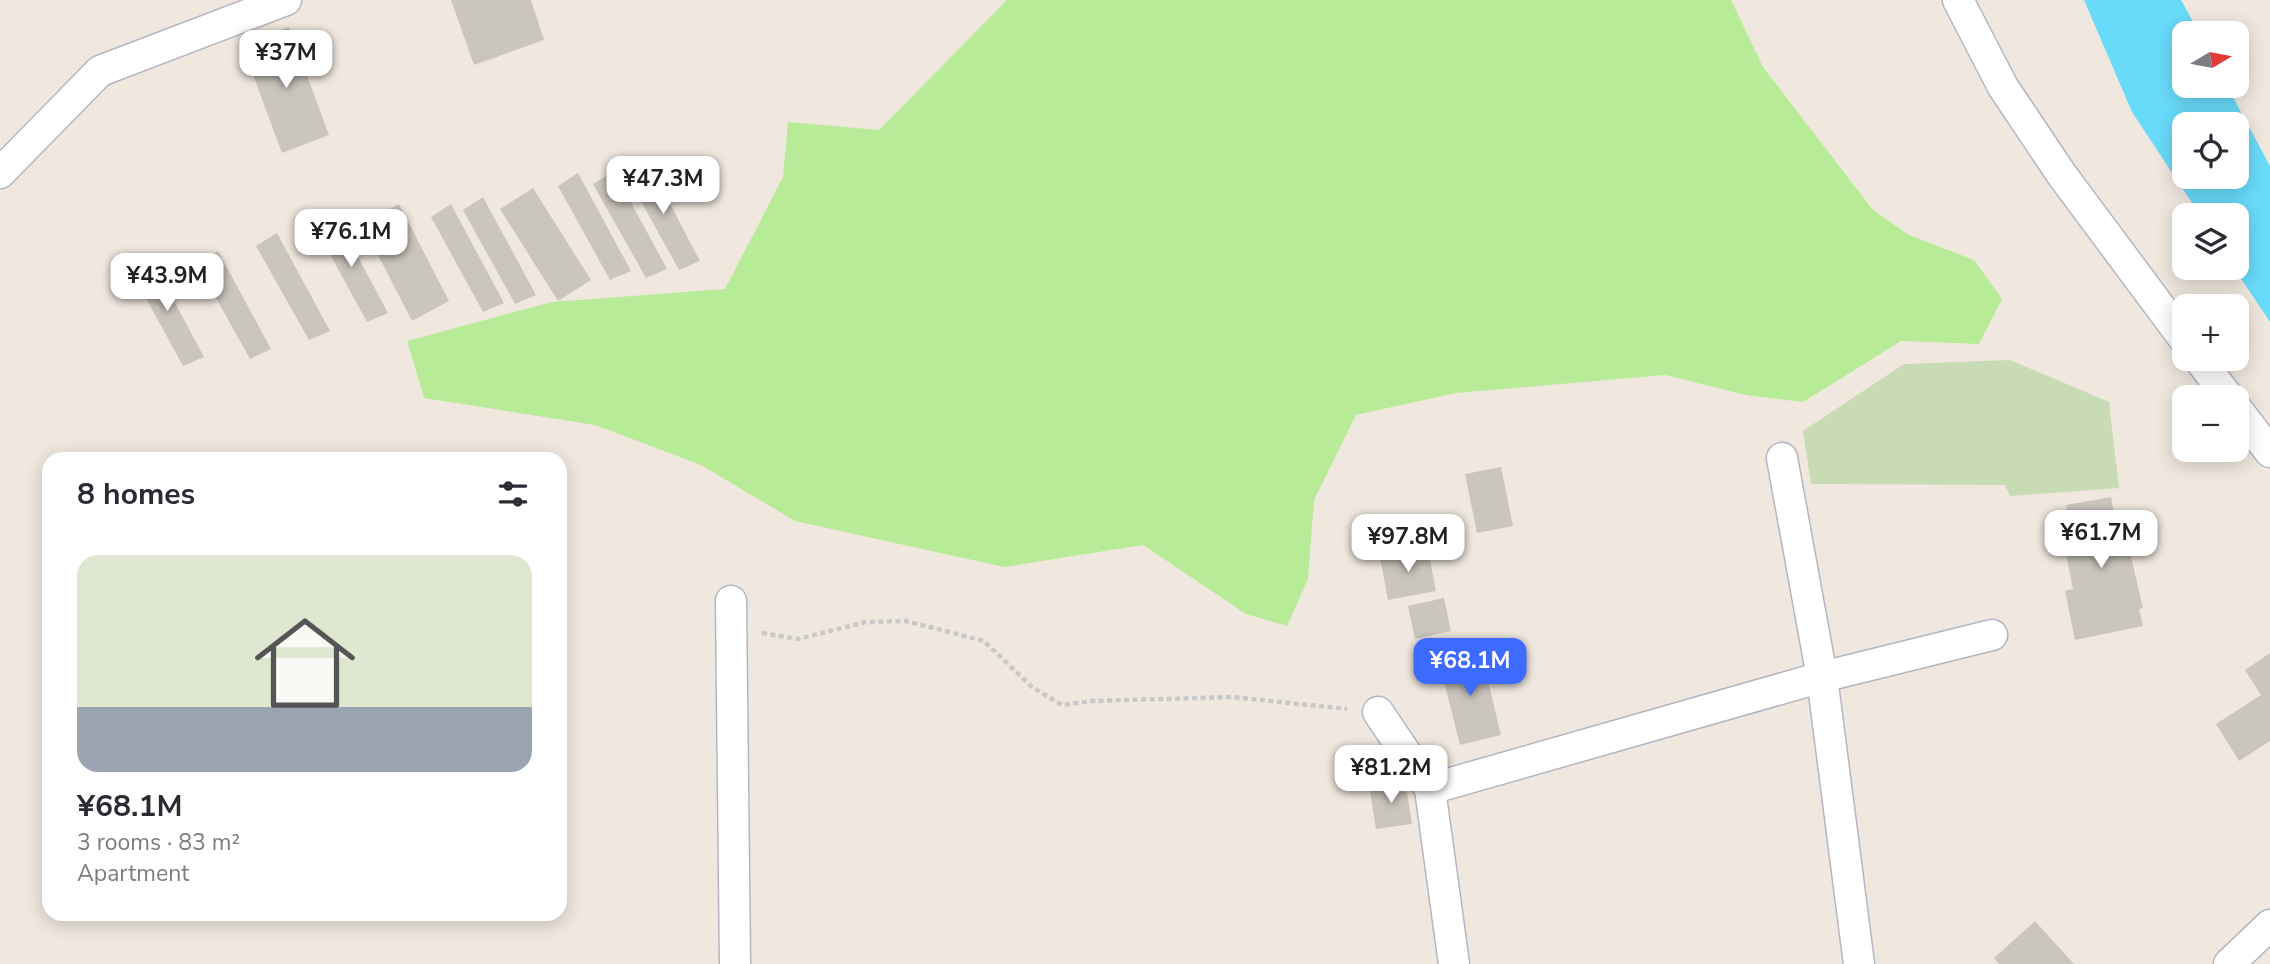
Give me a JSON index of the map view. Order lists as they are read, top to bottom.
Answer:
{
  "north": "right",
  "page": {
    "map_buttons": ["+", "−"],
    "price": [
      "¥37M",
      "¥47.3M",
      "¥76.1M",
      "¥43.9M",
      "¥61.7M",
      "¥97.8M",
      "¥68.1M",
      "¥81.2M"
    ],
    "heading": "8 homes",
    "list": [
      {
        "name": "¥68.1M",
        "note": "3 rooms · 83 m² · Apartment"
      }
    ]
  }
}
